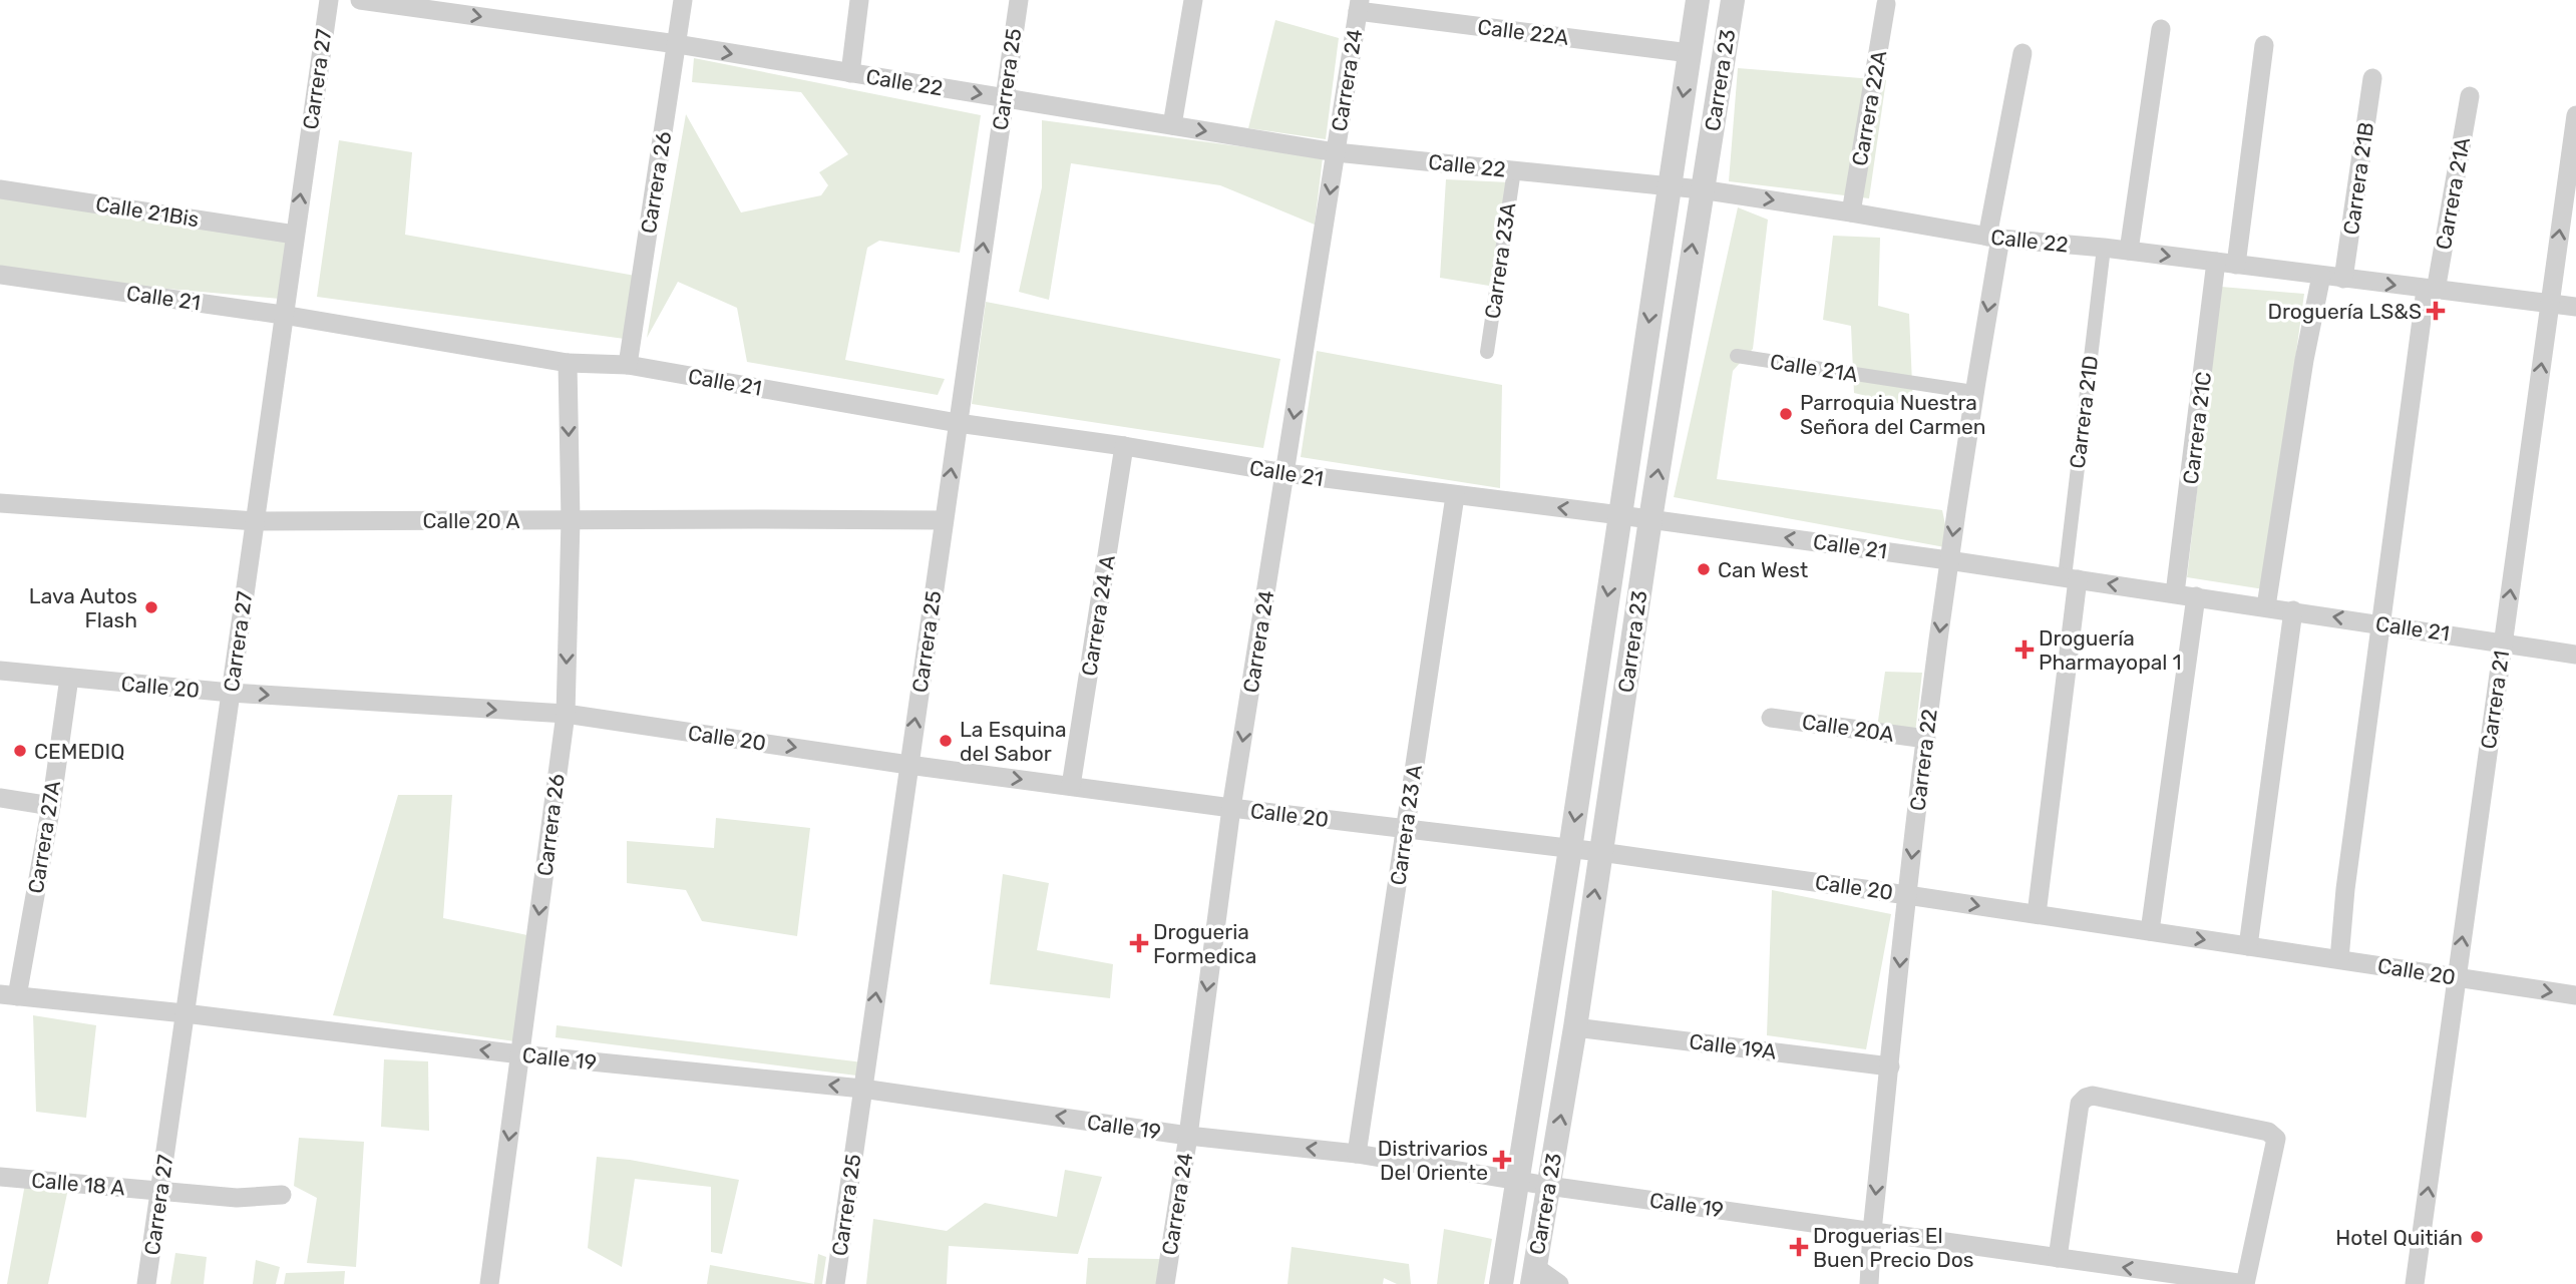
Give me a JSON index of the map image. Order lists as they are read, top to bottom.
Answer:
{
  "streets": {
    "street": [
      "Calle 22A",
      "Carrera 27",
      "Carrera 25",
      "Carrera 24",
      "Carrera 23",
      "Calle 22",
      "Carrera 22A",
      "Carrera 21B",
      "Carrera 26",
      "Carrera 21A",
      "Calle 21Bis",
      "Carrera 23A",
      "Calle 21",
      "Calle 21A",
      "Carrera 21D",
      "Carrera 21C",
      "Calle 20 A",
      "Carrera 24 A",
      "Calle 20",
      "Carrera 21",
      "Calle 20A",
      "Carrera 22",
      "Carrera 23 A",
      "Carrera 27A",
      "Calle 19A",
      "Calle 19",
      "Calle 18 A"
    ]
  },
  "crossings": [
    ["Calle 22A", "Carrera 24"],
    ["Calle 22A", "Carrera 23"],
    ["Carrera 27", "Calle 21Bis"],
    ["Carrera 27", "Calle 21"],
    ["Carrera 27", "Calle 20 A"],
    ["Carrera 27", "Calle 20"],
    ["Carrera 27", "Calle 19"],
    ["Carrera 27", "Calle 18 A"],
    ["Carrera 25", "Calle 22"],
    ["Carrera 25", "Calle 21"],
    ["Carrera 25", "Calle 20 A"],
    ["Carrera 25", "Calle 20"],
    ["Carrera 25", "Calle 19"],
    ["Carrera 24", "Calle 22"],
    ["Carrera 24", "Calle 21"],
    ["Carrera 24", "Calle 20"],
    ["Carrera 24", "Calle 19"],
    ["Carrera 23", "Calle 22"],
    ["Carrera 23", "Calle 21"],
    ["Carrera 23", "Calle 20"],
    ["Carrera 23", "Calle 19A"],
    ["Carrera 23", "Calle 19"],
    ["Calle 22", "Carrera 22A"],
    ["Calle 22", "Carrera 21B"],
    ["Calle 22", "Carrera 26"],
    ["Calle 22", "Carrera 21A"],
    ["Calle 22", "Carrera 23A"],
    ["Calle 22", "Carrera 21D"],
    ["Calle 22", "Carrera 21C"],
    ["Calle 22", "Carrera 21"],
    ["Calle 22", "Carrera 22"],
    ["Carrera 26", "Calle 21"],
    ["Carrera 26", "Calle 20 A"],
    ["Carrera 26", "Calle 20"],
    ["Carrera 26", "Calle 19"],
    ["Carrera 21A", "Calle 21"],
    ["Carrera 21A", "Calle 20"],
    ["Calle 21", "Carrera 21D"],
    ["Calle 21", "Carrera 21C"],
    ["Calle 21", "Carrera 24 A"],
    ["Calle 21", "Carrera 21"],
    ["Calle 21", "Carrera 22"],
    ["Calle 21", "Carrera 23 A"],
    ["Calle 21A", "Carrera 22"],
    ["Carrera 24 A", "Calle 20"],
    ["Calle 20", "Carrera 21"],
    ["Calle 20", "Carrera 22"],
    ["Calle 20", "Carrera 23 A"],
    ["Calle 20", "Carrera 27A"],
    ["Calle 20A", "Carrera 22"],
    ["Carrera 22", "Calle 19A"],
    ["Carrera 22", "Calle 19"],
    ["Carrera 23 A", "Calle 19"],
    ["Carrera 27A", "Calle 19"]
  ],
  "one_way": [
    "Carrera 25",
    "Carrera 24",
    "Calle 22",
    "Carrera 26",
    "Calle 20",
    "Carrera 21",
    "Calle 19"
  ],
  "places": {
    "health": [
      "Droguería LS&S",
      "Droguería Pharmayopal 1",
      "Drogueria Formedica",
      "Distrivarios Del Oriente",
      "Droguerias El Buen Precio Dos"
    ],
    "other": [
      "Parroquia Nuestra Señora del Carmen",
      "Can West",
      "Lava Autos Flash",
      "La Esquina del Sabor",
      "CEMEDIQ",
      "Hotel Quitián"
    ]
  }
}
